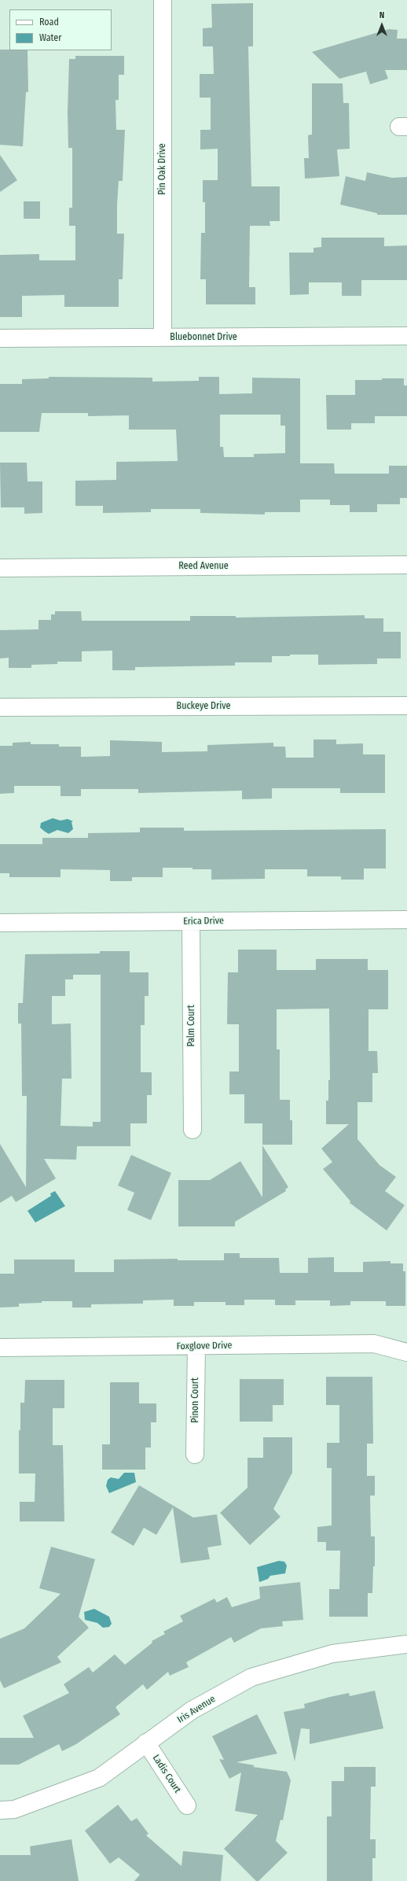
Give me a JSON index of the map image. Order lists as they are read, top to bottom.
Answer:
{
  "streets": {
    "street": [
      "Pin Oak Drive",
      "Bluebonnet Drive",
      "Reed Avenue",
      "Buckeye Drive",
      "Erica Drive",
      "Palm Court",
      "Foxglove Drive",
      "Pinon Court",
      "Iris Avenue",
      "Ladis Court"
    ]
  },
  "crossings": [
    ["Pin Oak Drive", "Bluebonnet Drive"],
    ["Erica Drive", "Palm Court"],
    ["Foxglove Drive", "Pinon Court"],
    ["Iris Avenue", "Ladis Court"]
  ],
  "legend": ["Road", "Water"],
  "north": "top"
}
